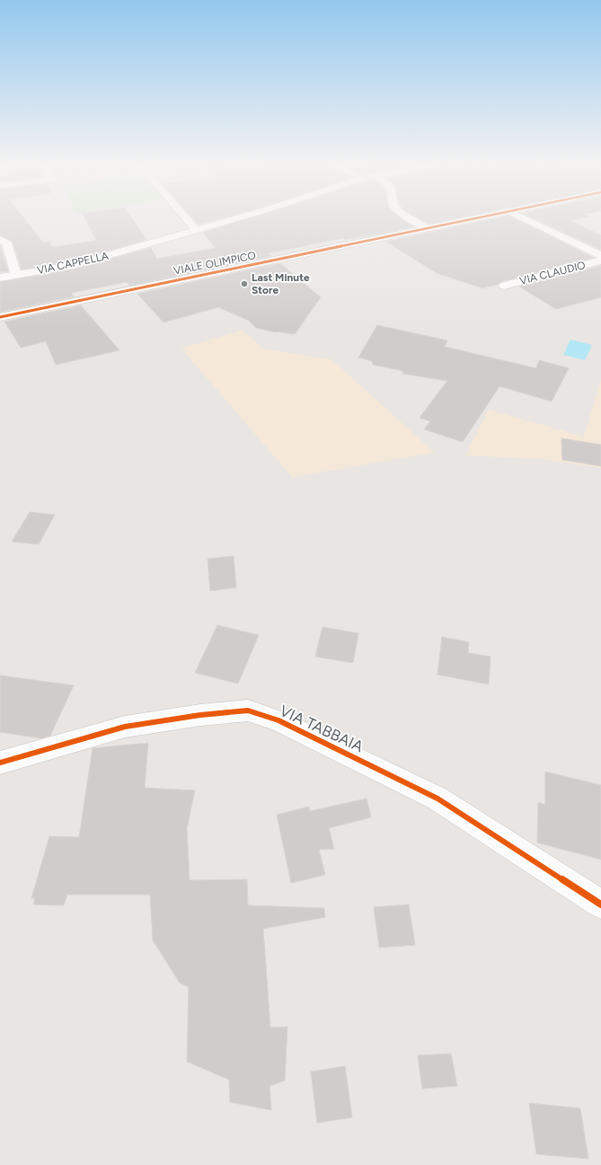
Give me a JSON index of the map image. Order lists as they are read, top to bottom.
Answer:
{
  "streets": {
    "street": [
      "VIA CAPPELLA",
      "VIALE OLIMPICO",
      "VIA CLAUDIO",
      "VIA TABBAIA"
    ]
  },
  "places": ["Last Minute Store"]
}
